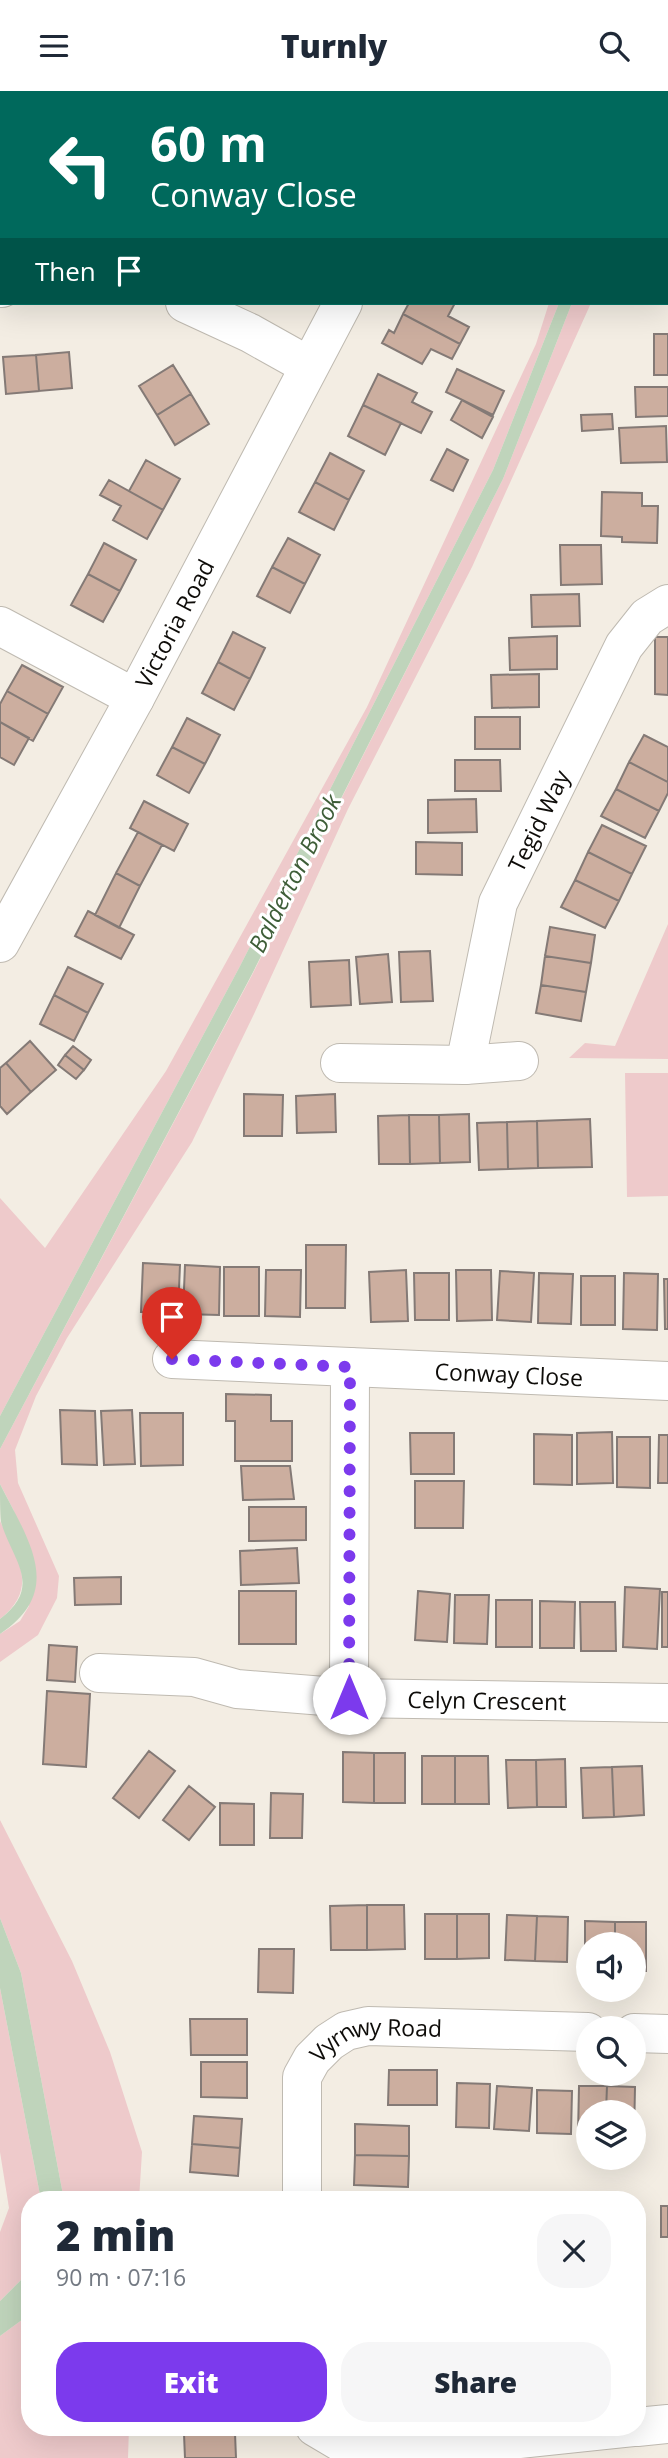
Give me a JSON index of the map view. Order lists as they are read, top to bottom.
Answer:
{
  "streets": {
    "street": [
      "Victoria Road",
      "Tegid Way",
      "Conway Close",
      "Celyn Crescent",
      "Vyrnwy Road"
    ]
  },
  "water": ["Balderton Brook"],
  "page": {
    "header": "Turnly",
    "turn": ["60 m", "Conway Close"],
    "then": "Then",
    "heading": ["2 min", "90 m · 07:16"],
    "buttons": ["Exit", "Share"]
  }
}
